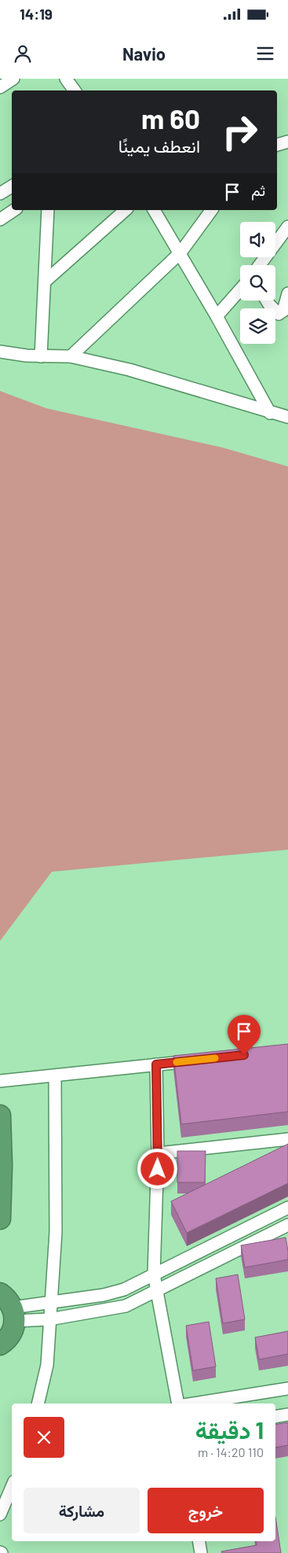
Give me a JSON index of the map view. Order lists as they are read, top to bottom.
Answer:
{
  "page": {
    "status": "14:19",
    "header": "Navio",
    "turn": ["60 m", "انعطف يمينًا"],
    "then": "ثم",
    "heading": ["1 دقيقة", "110 m · 14:20"],
    "buttons": ["خروج", "مشاركة"]
  }
}
